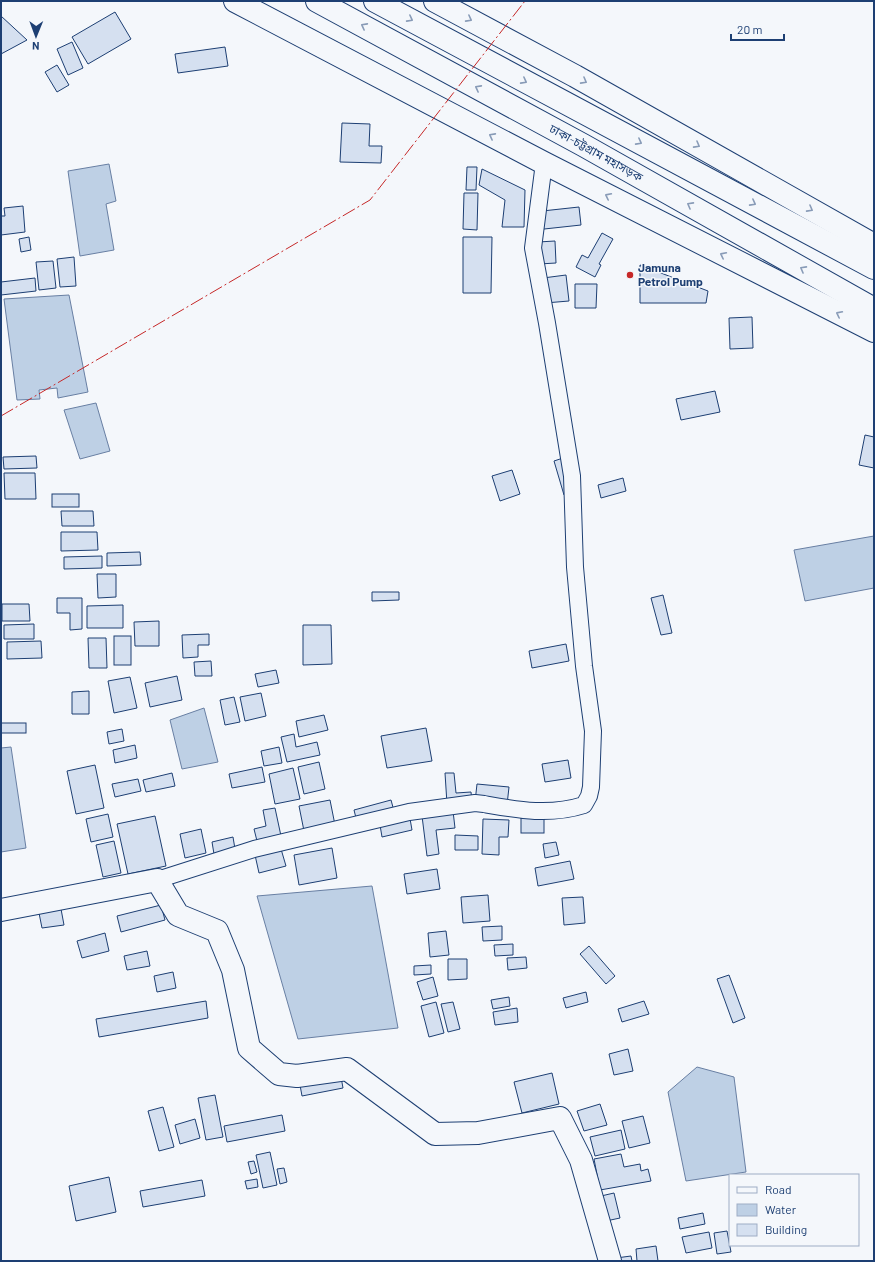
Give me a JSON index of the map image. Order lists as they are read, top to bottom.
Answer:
{
  "streets": {
    "main road": ["ঢাকা-চট্টগ্রাম মহাসড়ক"]
  },
  "places": ["Jamuna Petrol Pump"],
  "legend": ["Road", "Water", "Building"],
  "scale_bar": "20 m",
  "north": "bottom"
}
